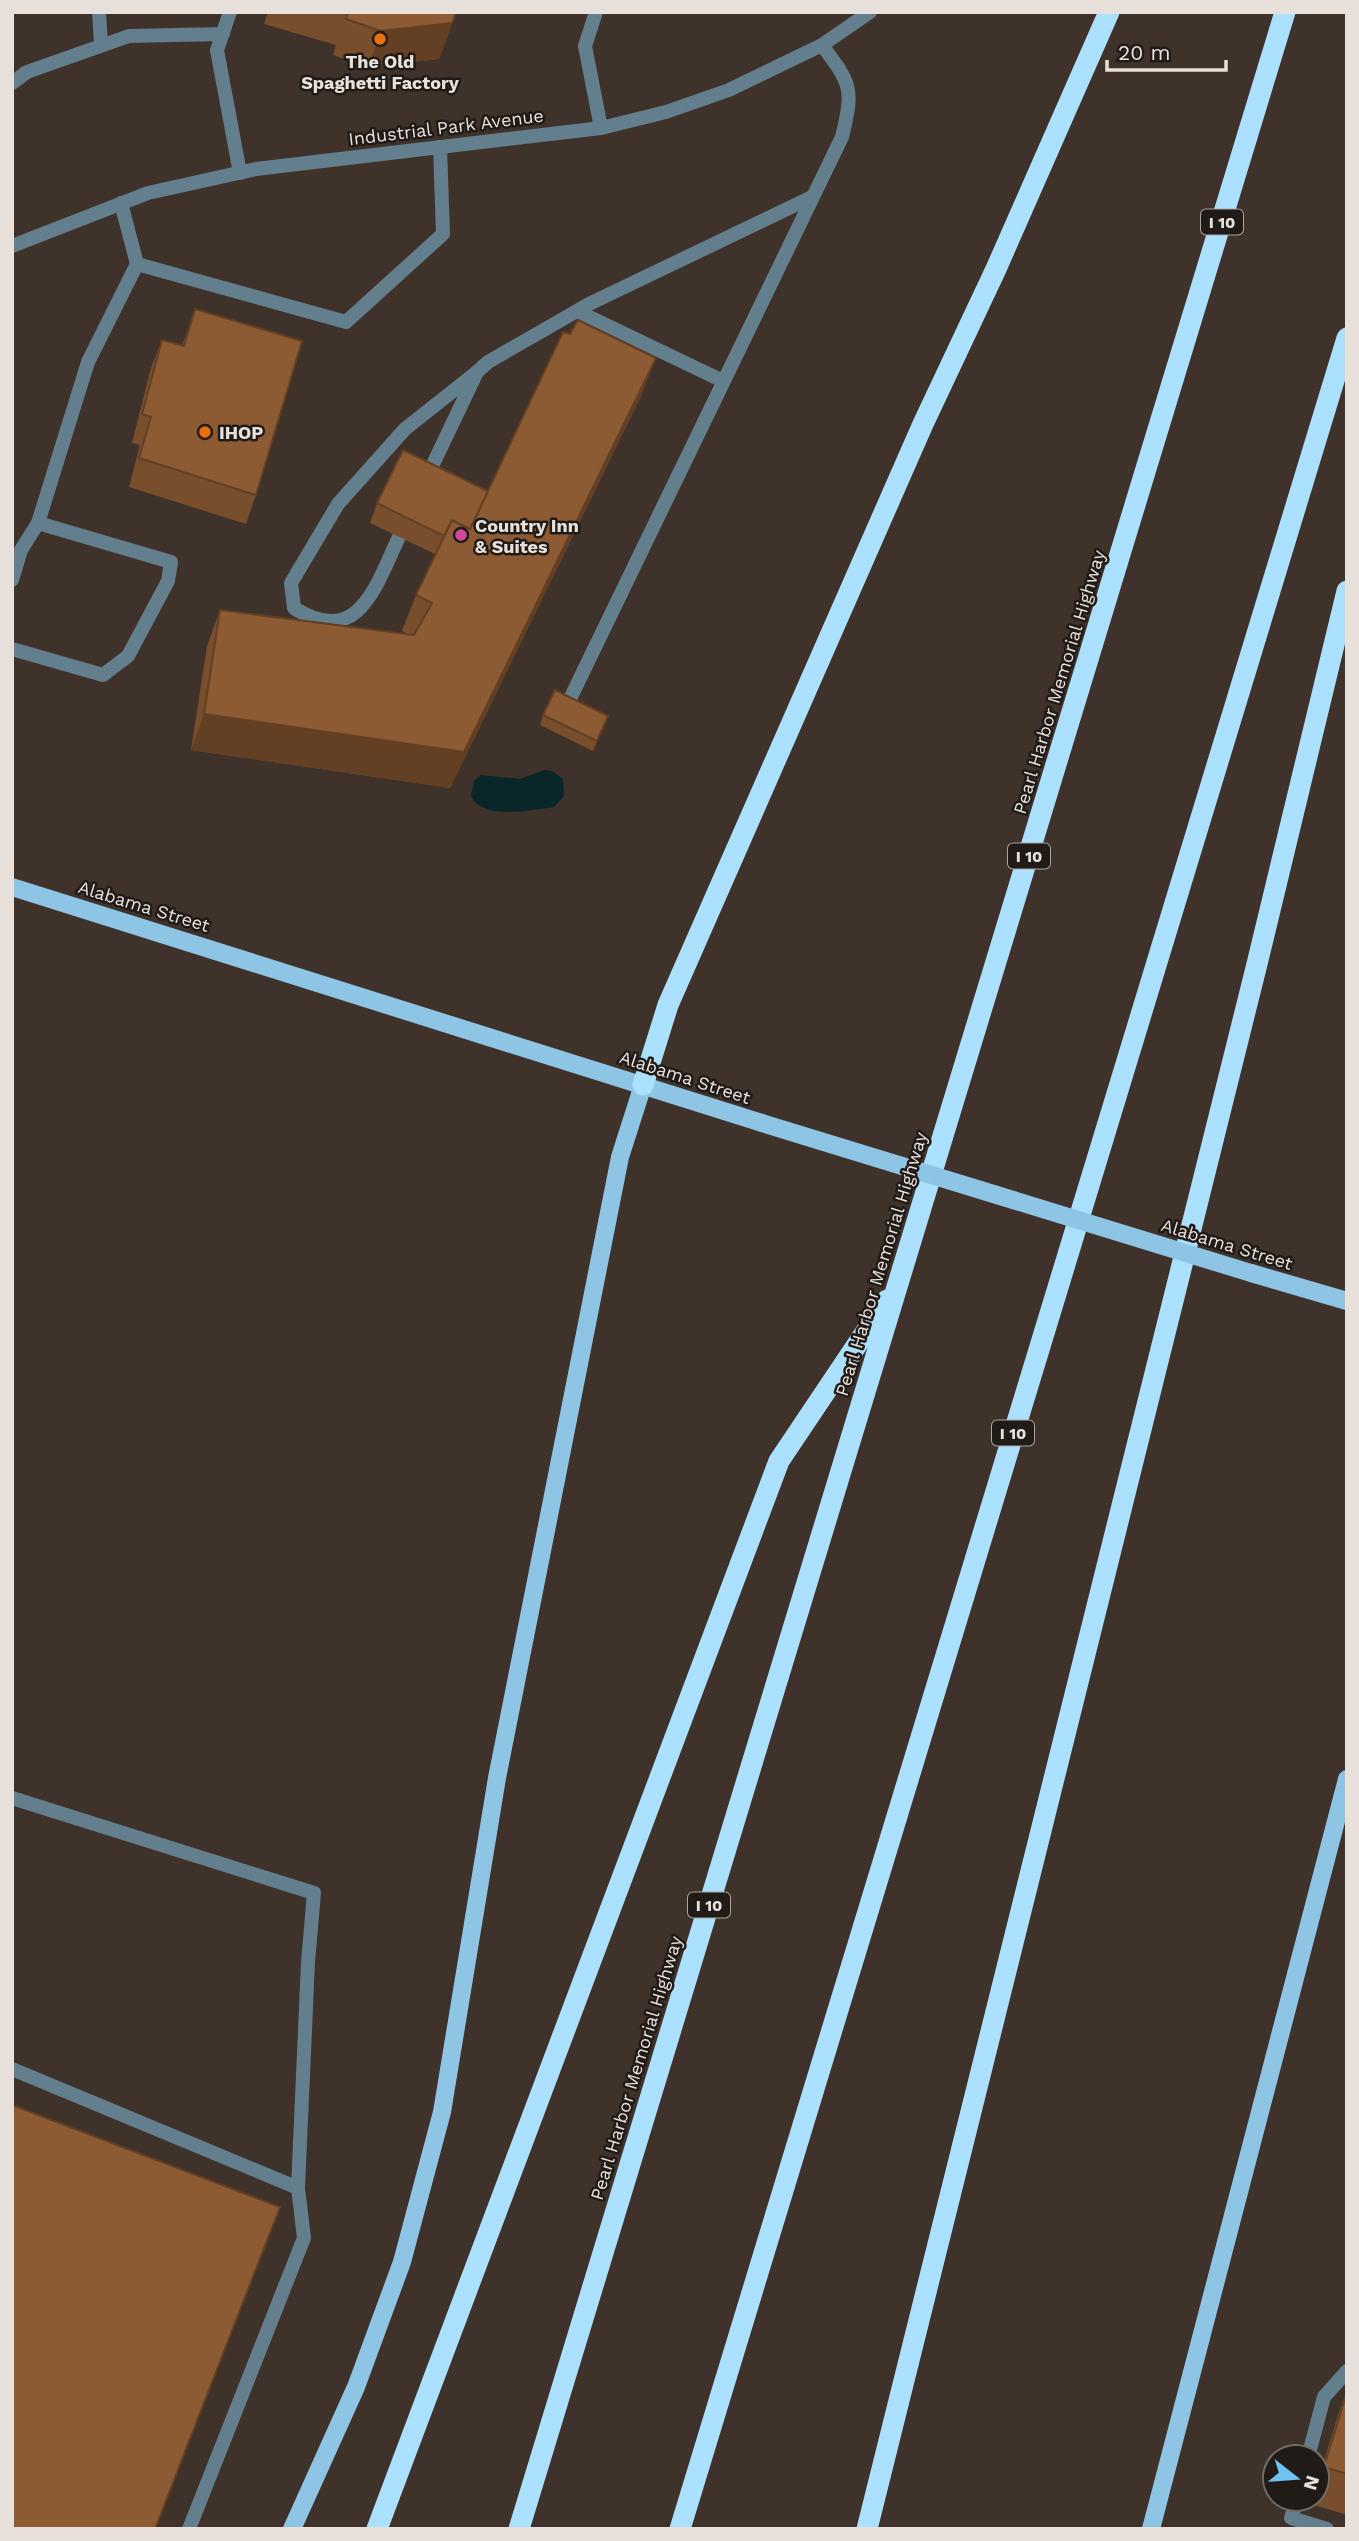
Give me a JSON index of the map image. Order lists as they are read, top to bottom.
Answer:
{
  "streets": {
    "highway": ["I 10", "Pearl Harbor Memorial Highway"],
    "main road": ["Alabama Street"],
    "street": ["Industrial Park Avenue"]
  },
  "places": ["The Old Spaghetti Factory", "IHOP", "Country Inn & Suites"],
  "scale_bar": "20 m",
  "north": "right"
}
